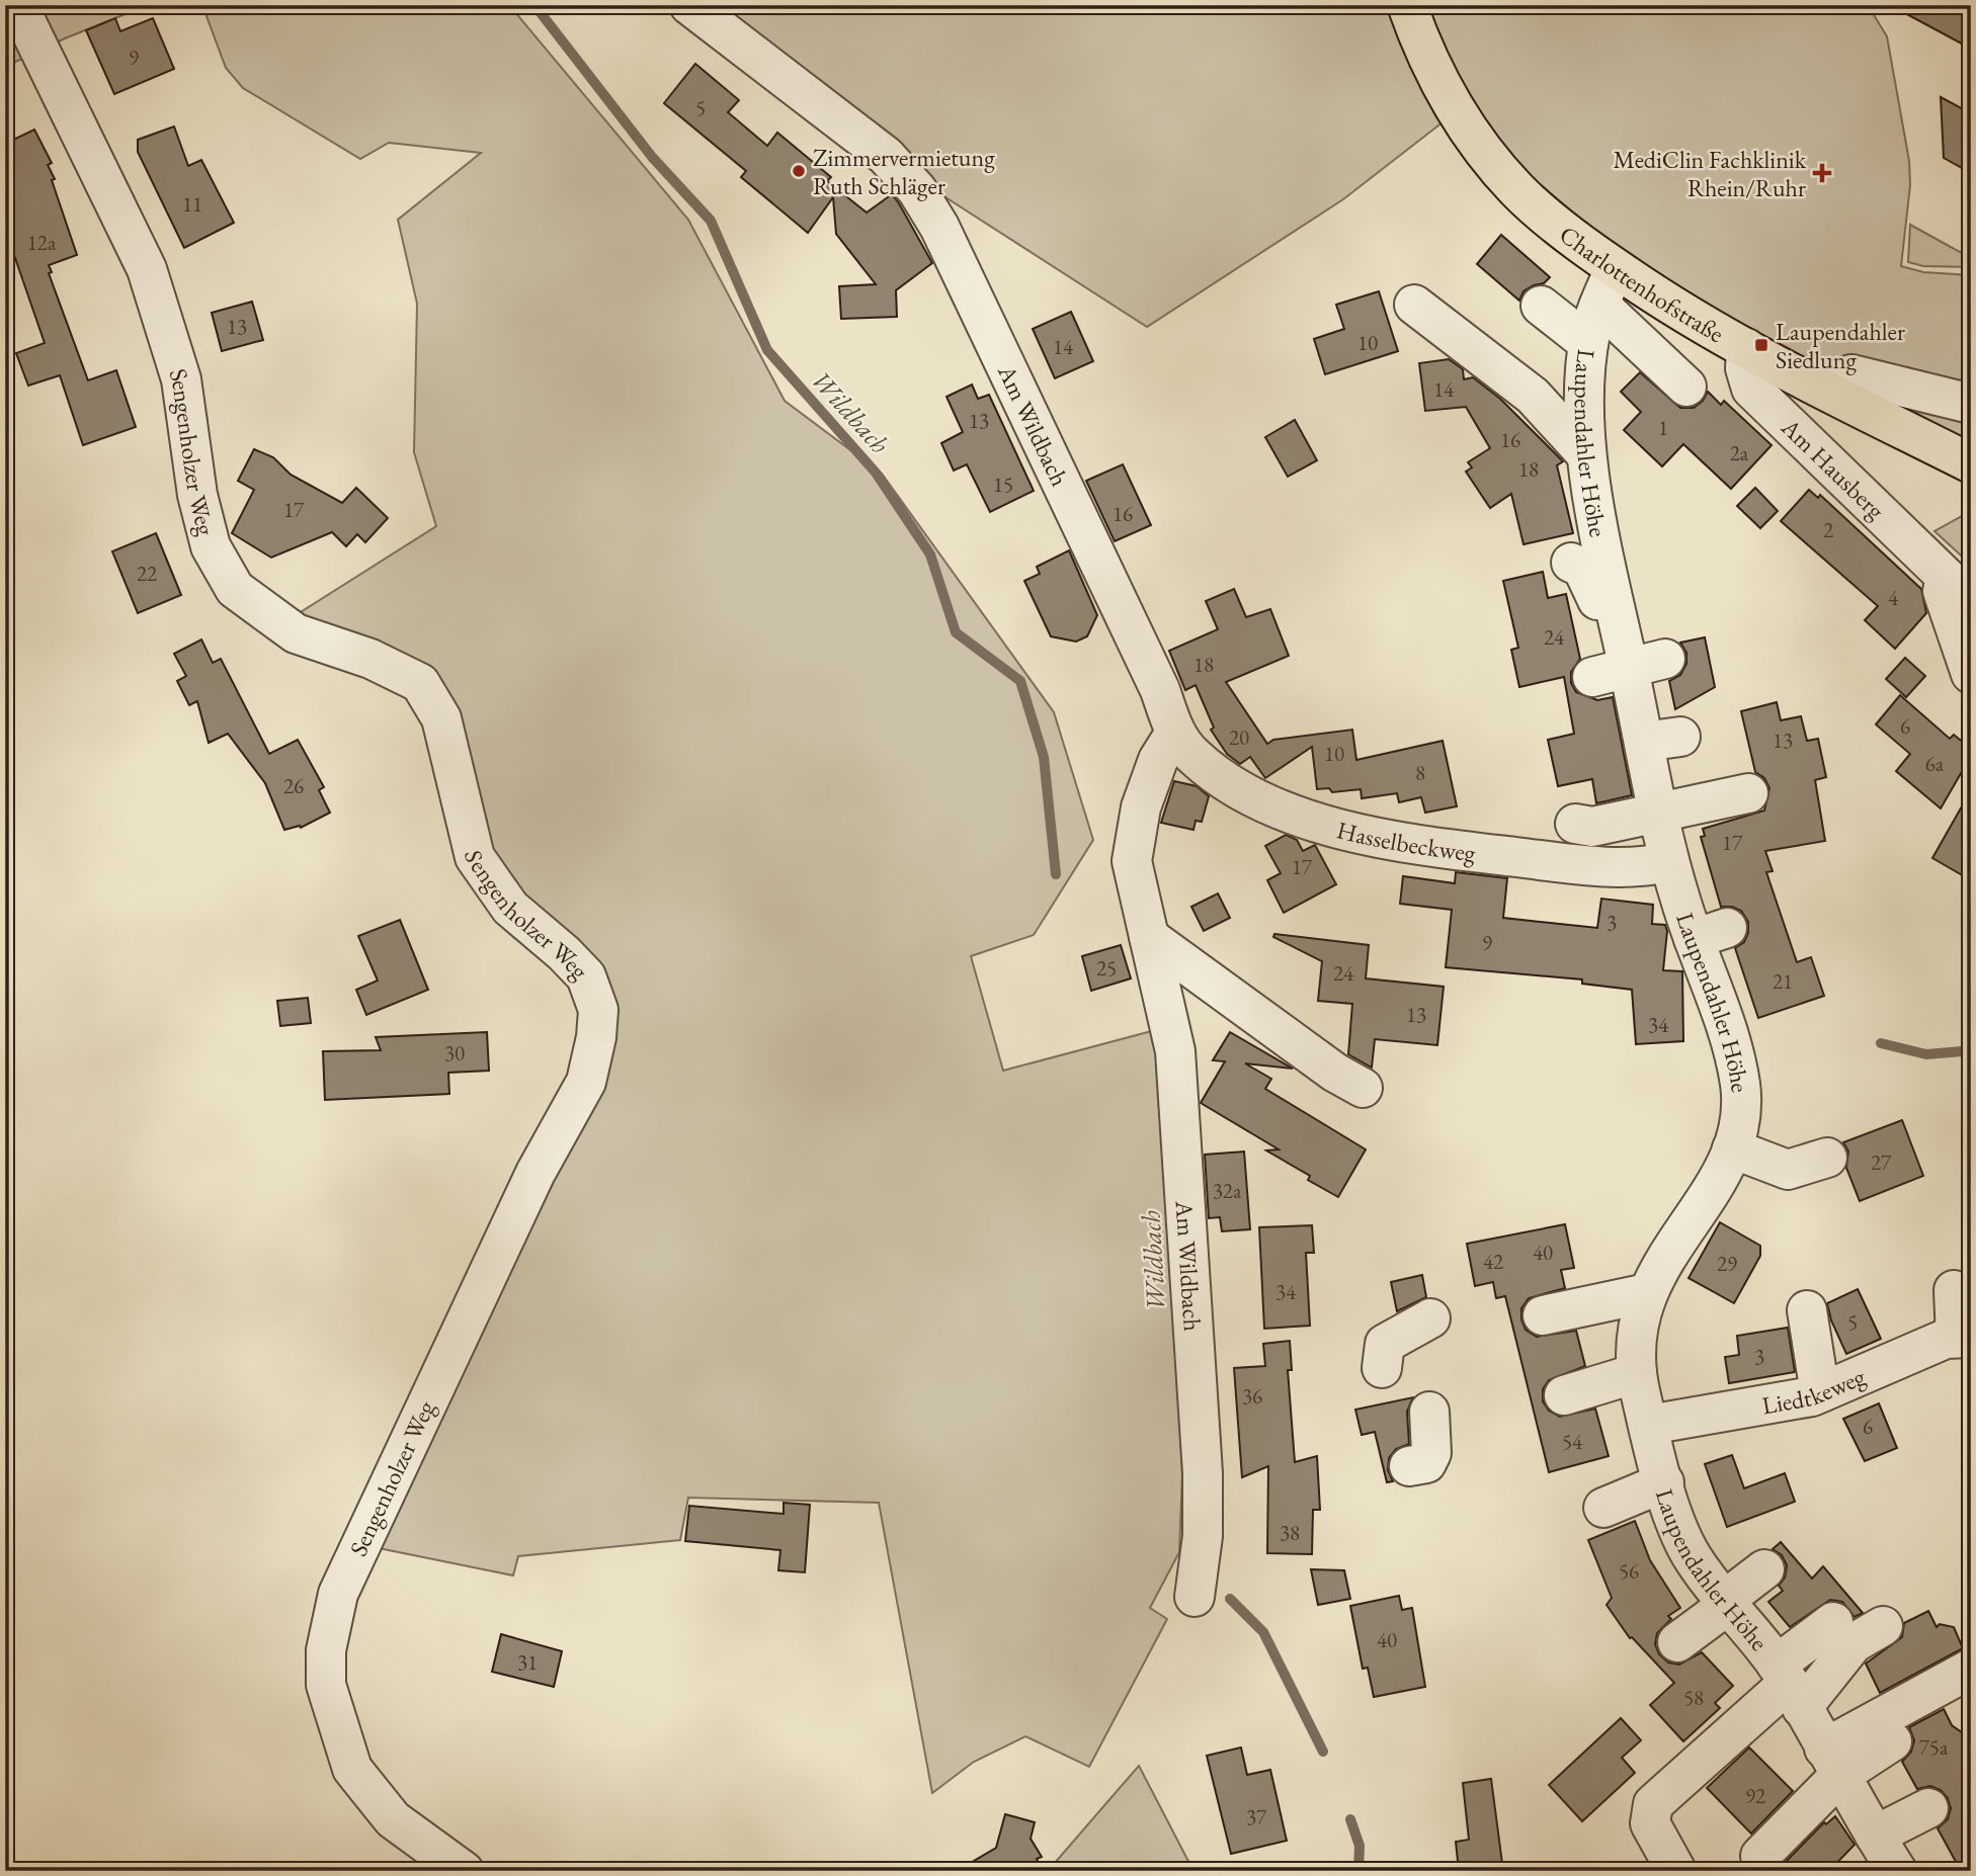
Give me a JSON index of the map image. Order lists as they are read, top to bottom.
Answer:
{
  "streets": {
    "main road": ["Charlottenhofstraße"],
    "street": [
      "Am Wildbach",
      "Laupendahler Höhe",
      "Sengenholzer Weg",
      "Am Hausberg",
      "Hasselbeckweg",
      "Liedtkeweg"
    ]
  },
  "crossings": [
    ["Charlottenhofstraße", "Laupendahler Höhe"],
    ["Charlottenhofstraße", "Am Hausberg"],
    ["Am Wildbach", "Hasselbeckweg"],
    ["Laupendahler Höhe", "Hasselbeckweg"],
    ["Laupendahler Höhe", "Liedtkeweg"]
  ],
  "water": ["Wildbach"],
  "places": {
    "other": ["Zimmervermietung Ruth Schläger"],
    "health": ["MediClin Fachklinik Rhein/Ruhr"],
    "transit": ["Laupendahler Siedlung"]
  },
  "house_numbers": [
    "9",
    "5",
    "11",
    "12a",
    "13",
    "10",
    "14",
    "14",
    "13",
    "1",
    "16",
    "2a",
    "18",
    "15",
    "17",
    "16",
    "2",
    "22",
    "4",
    "24",
    "18",
    "6",
    "20",
    "13",
    "10",
    "6a",
    "8",
    "26",
    "17",
    "17",
    "3",
    "9",
    "25",
    "24",
    "21",
    "13",
    "34",
    "30",
    "27",
    "32a",
    "40",
    "42",
    "29",
    "34",
    "5",
    "3",
    "36",
    "6",
    "54",
    "38",
    "56",
    "40",
    "31",
    "58",
    "75a",
    "92",
    "37"
  ]
}
